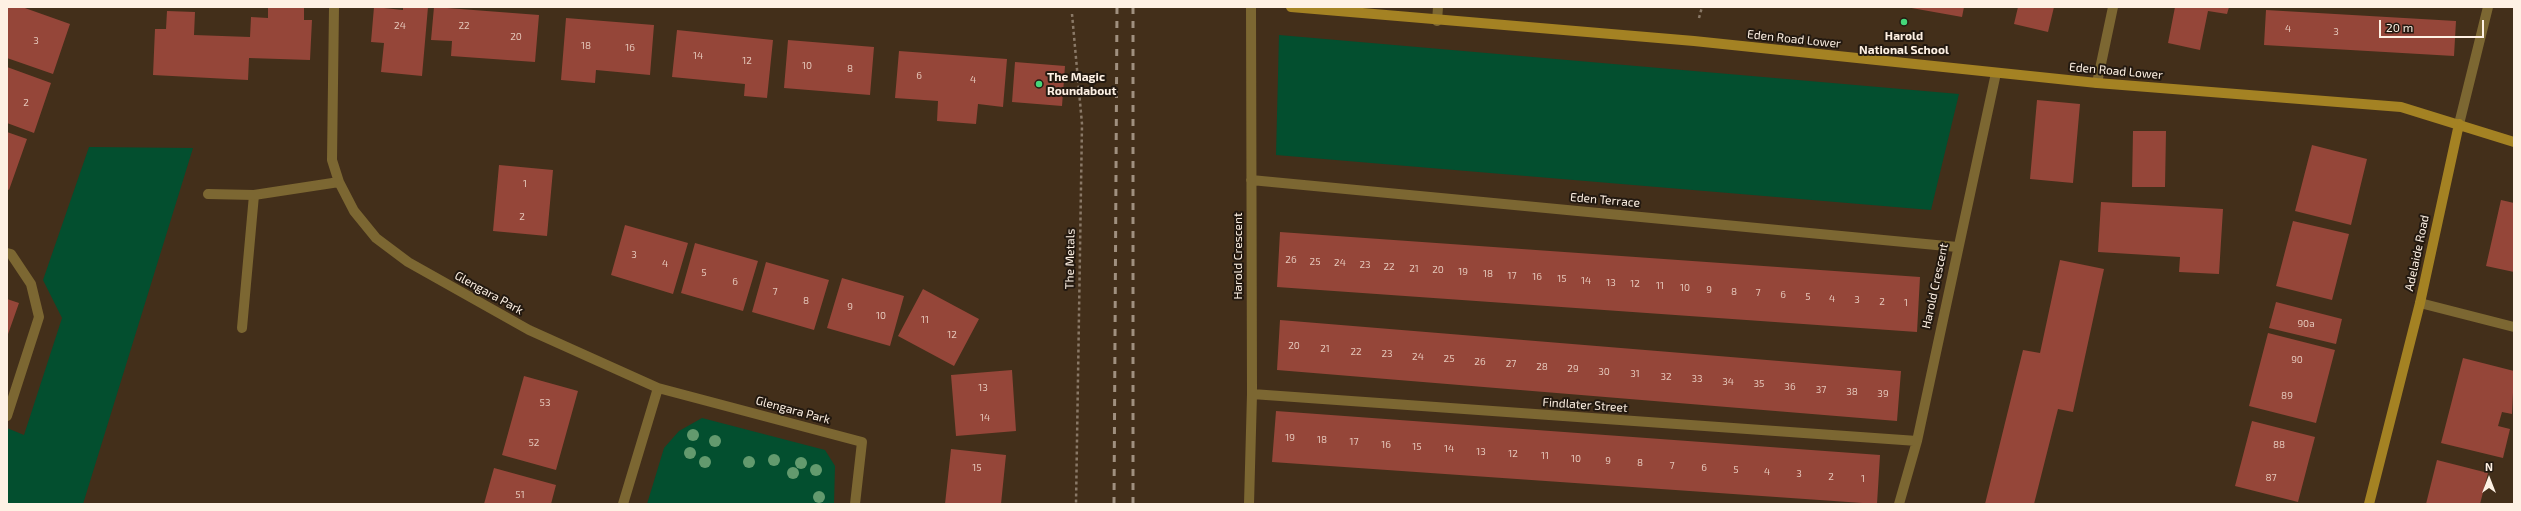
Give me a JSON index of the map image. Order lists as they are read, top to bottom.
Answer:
{
  "streets": {
    "street": [
      "Eden Road Lower",
      "Eden Terrace",
      "Adelaide Road",
      "Harold Crescent",
      "Glengara Park",
      "Findlater Street"
    ],
    "path": ["The Metals"]
  },
  "crossings": [
    ["Eden Road Lower", "Adelaide Road"],
    ["Eden Road Lower", "Harold Crescent"],
    ["Eden Terrace", "Harold Crescent"],
    ["Harold Crescent", "Findlater Street"]
  ],
  "places": ["Harold National School", "The Magic Roundabout"],
  "house_numbers": [
    "24",
    "22",
    "4",
    "3",
    "20",
    "3",
    "18",
    "16",
    "14",
    "12",
    "10",
    "8",
    "6",
    "4",
    "2",
    "1",
    "2",
    "3",
    "26",
    "25",
    "24",
    "4",
    "23",
    "22",
    "21",
    "20",
    "19",
    "5",
    "18",
    "17",
    "16",
    "15",
    "14",
    "6",
    "13",
    "12",
    "11",
    "10",
    "9",
    "7",
    "8",
    "7",
    "6",
    "5",
    "4",
    "3",
    "8",
    "2",
    "1",
    "9",
    "10",
    "11",
    "90a",
    "12",
    "20",
    "21",
    "22",
    "23",
    "24",
    "25",
    "90",
    "26",
    "27",
    "28",
    "29",
    "30",
    "31",
    "32",
    "33",
    "34",
    "35",
    "36",
    "13",
    "37",
    "38",
    "39",
    "89",
    "53",
    "14",
    "19",
    "18",
    "17",
    "52",
    "16",
    "88",
    "15",
    "14",
    "13",
    "12",
    "11",
    "10",
    "9",
    "8",
    "7",
    "15",
    "6",
    "5",
    "4",
    "3",
    "2",
    "87",
    "1",
    "51"
  ],
  "scale_bar": "20 m",
  "north": "top"
}
